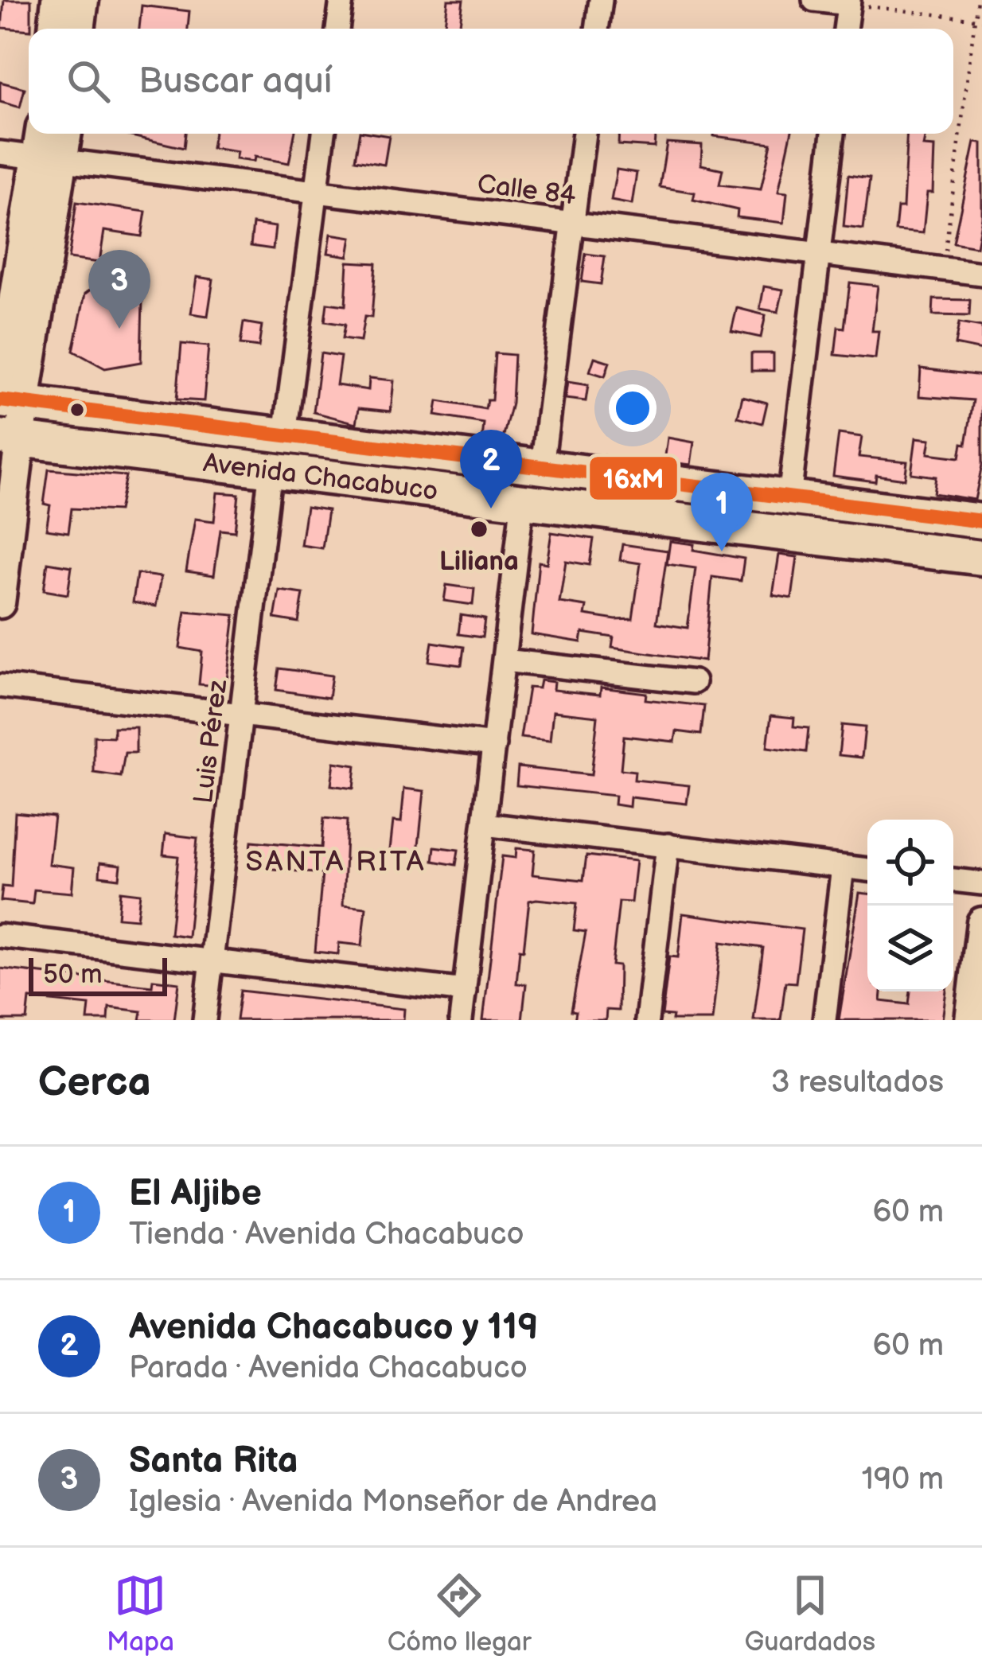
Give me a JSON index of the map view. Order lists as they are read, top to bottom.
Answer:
{
  "streets": {
    "main road": ["Avenida Chacabuco"],
    "street": ["Calle 84", "Luis Pérez"]
  },
  "crossings": [
    ["Avenida Chacabuco", "Luis Pérez"]
  ],
  "districts": ["SANTA RITA"],
  "places": ["Liliana"],
  "lines": ["transit line 16xM"],
  "scale_bar": "50 m",
  "page": {
    "search": "Buscar aquí",
    "pins": ["3", "2", "1"],
    "scale": "50 m",
    "heading": ["Cerca", "3 resultados"],
    "list": [
      {
        "mark": "1",
        "name": "El Aljibe",
        "note": "Tienda · Avenida Chacabuco",
        "value": "60 m"
      },
      {
        "mark": "2",
        "name": "Avenida Chacabuco y 119",
        "note": "Parada · Avenida Chacabuco",
        "value": "60 m"
      },
      {
        "mark": "3",
        "name": "Santa Rita",
        "note": "Iglesia · Avenida Monseñor de Andrea",
        "value": "190 m"
      }
    ],
    "nav": ["Mapa", "Cómo llegar", "Guardados"]
  }
}
